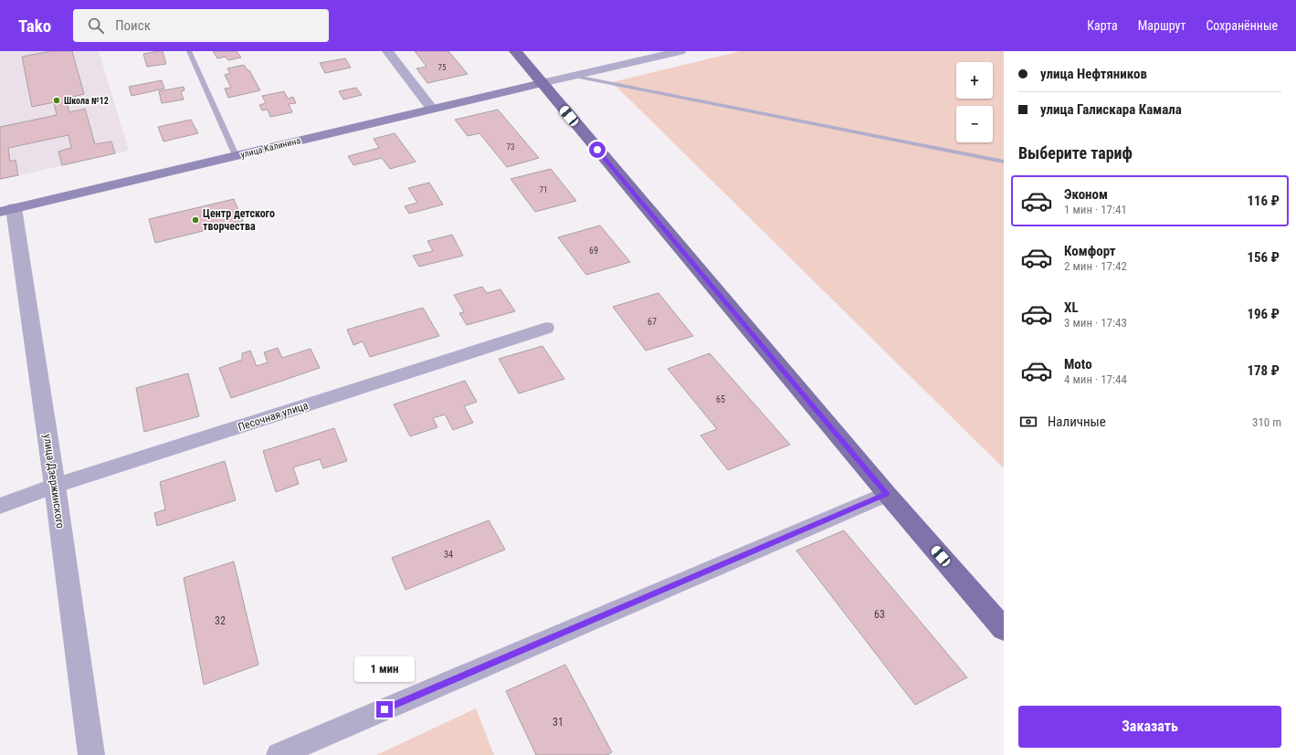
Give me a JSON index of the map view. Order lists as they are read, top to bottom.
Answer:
{
  "streets": {
    "main road": ["улица Калинина"],
    "street": ["Песочная улица", "улица Дзержинского"]
  },
  "crossings": [
    ["улица Калинина", "улица Дзержинского"],
    ["Песочная улица", "улица Дзержинского"]
  ],
  "places": ["Школа №12", "Центр детского творчества"],
  "house_numbers": [
    "75",
    "73",
    "71",
    "69",
    "67",
    "65",
    "34",
    "63",
    "32",
    "31"
  ],
  "page": {
    "header": "Tako",
    "search": "Поиск",
    "nav": ["Карта", "Маршрут", "Сохранённые"],
    "banner": ["улица Нефтяников", "улица Галискара Камала"],
    "map_buttons": ["+", "−"],
    "heading": "Выберите тариф",
    "list": [
      {
        "name": "Эконом",
        "note": "1 мин · 17:41",
        "value": "116 ₽"
      },
      {
        "name": "Комфорт",
        "note": "2 мин · 17:42",
        "value": "156 ₽"
      },
      {
        "name": "XL",
        "note": "3 мин · 17:43",
        "value": "196 ₽"
      },
      {
        "name": "Moto",
        "note": "4 мин · 17:44",
        "value": "178 ₽"
      }
    ],
    "pay": ["Наличные", "310 m"],
    "bubble": "1 мин",
    "buttons": "Заказать"
  }
}
